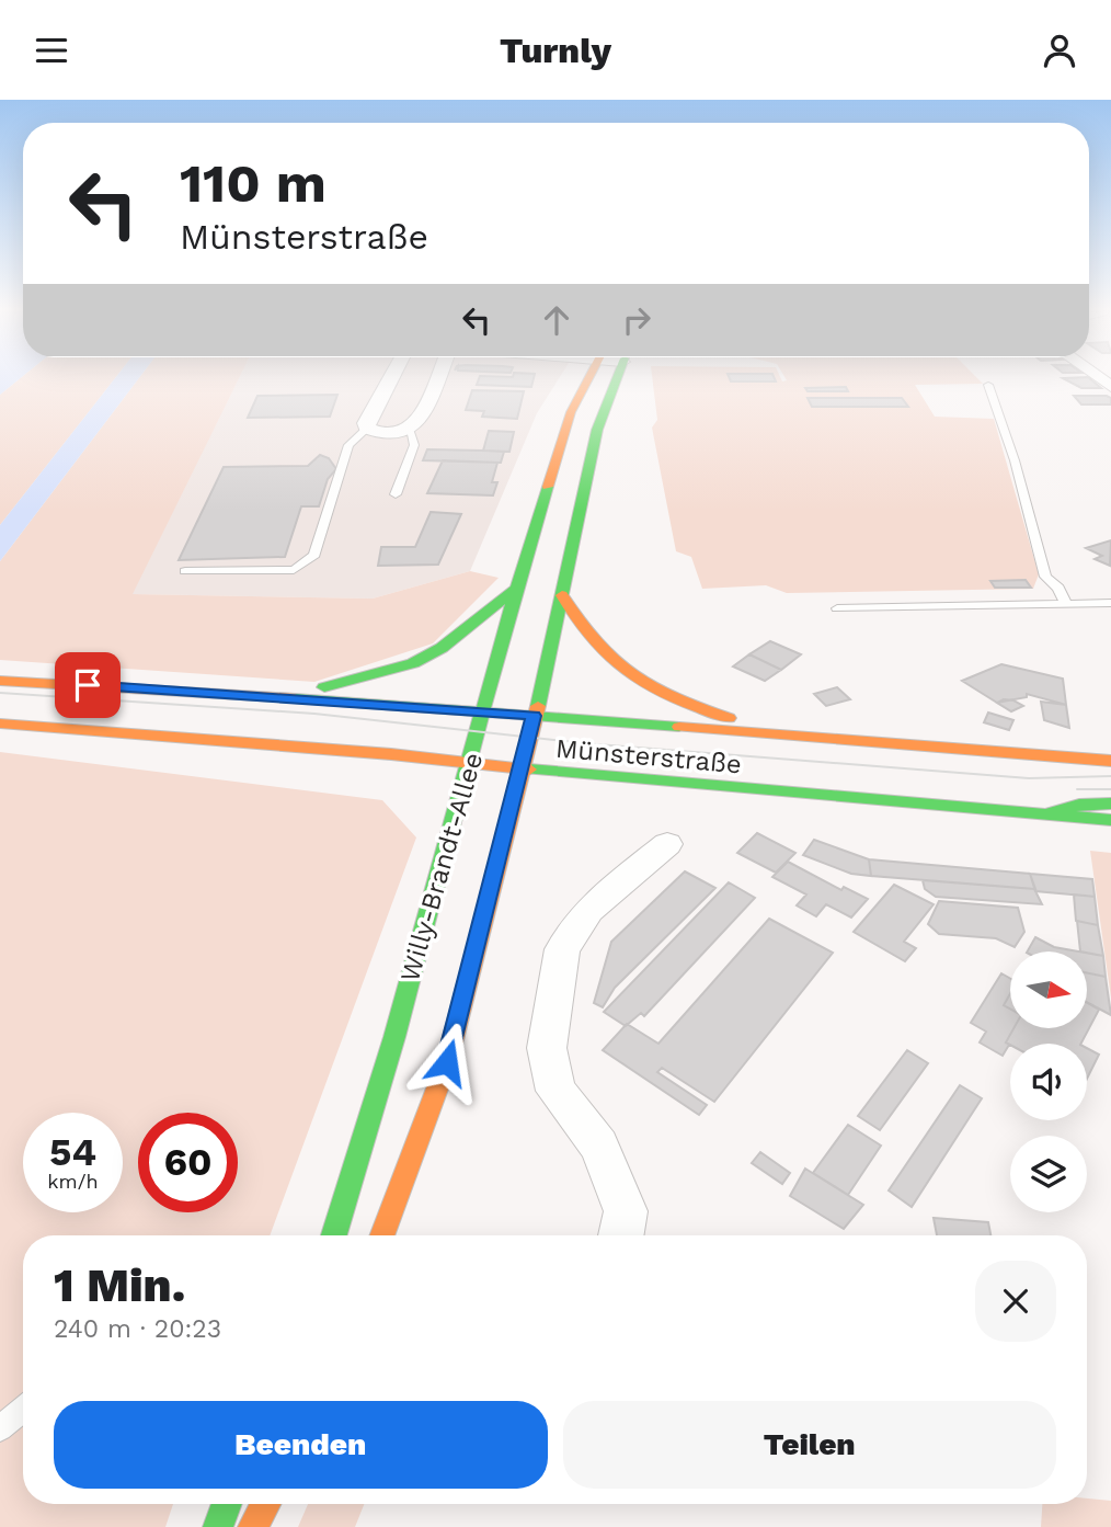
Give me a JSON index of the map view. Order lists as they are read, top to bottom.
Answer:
{
  "streets": {
    "main road": ["Münsterstraße", "Willy-Brandt-Allee"]
  },
  "crossings": [
    ["Münsterstraße", "Willy-Brandt-Allee"]
  ],
  "north": "right",
  "page": {
    "header": "Turnly",
    "turn": ["110 m", "Münsterstraße"],
    "speed": "54 km/h",
    "limit": "60",
    "heading": ["1 Min.", "240 m · 20:23"],
    "buttons": ["Beenden", "Teilen"]
  }
}
